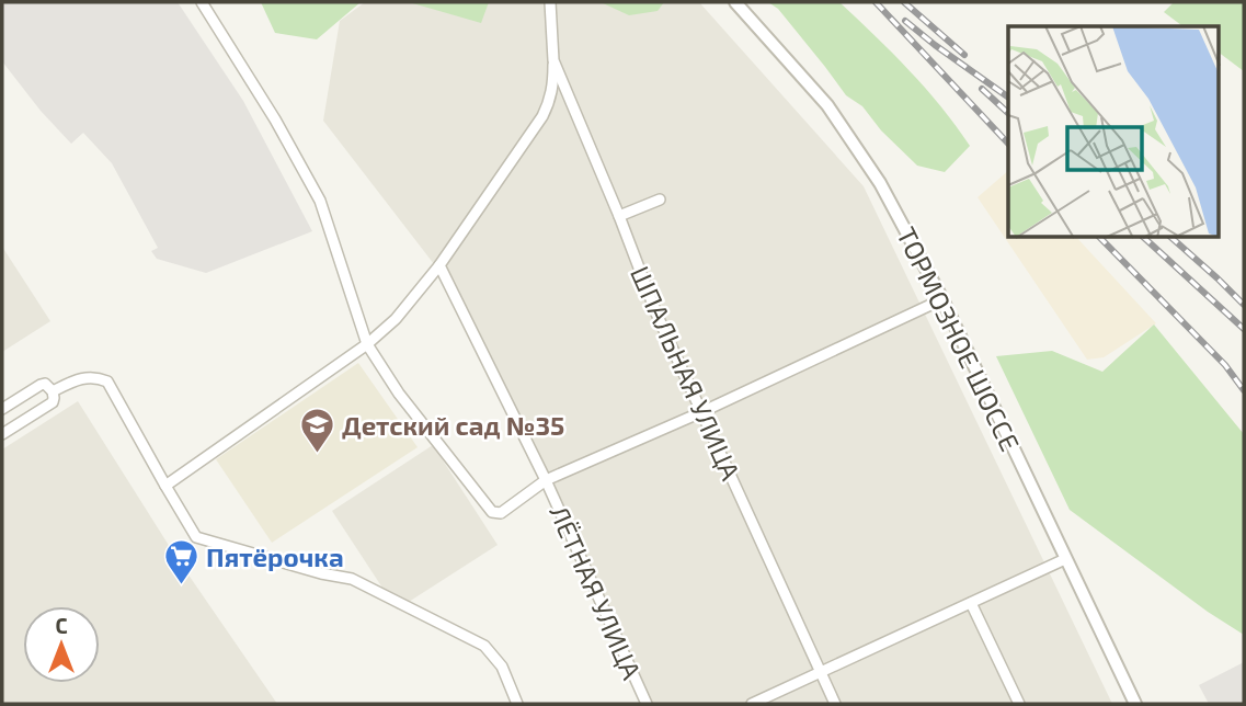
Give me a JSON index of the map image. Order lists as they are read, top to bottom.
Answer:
{
  "streets": {
    "street": ["ТОРМОЗНОЕ ШОССЕ", "ШПАЛЬНАЯ УЛИЦА", "ЛЁТНАЯ УЛИЦА"]
  },
  "places": {
    "school or university": ["Детский сад №35"],
    "supermarket": ["Пятёрочка"]
  },
  "north": "top"
}
